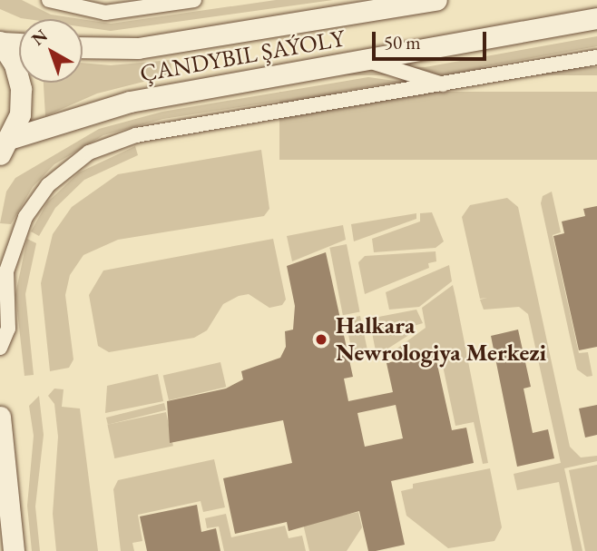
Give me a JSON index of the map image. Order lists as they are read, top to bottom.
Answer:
{
  "streets": {
    "main road": ["ÇANDYBIL ŞAÝOLY"]
  },
  "places": ["Halkara Newrologiya Merkezi"],
  "scale_bar": "50 m",
  "north": "top left"
}
